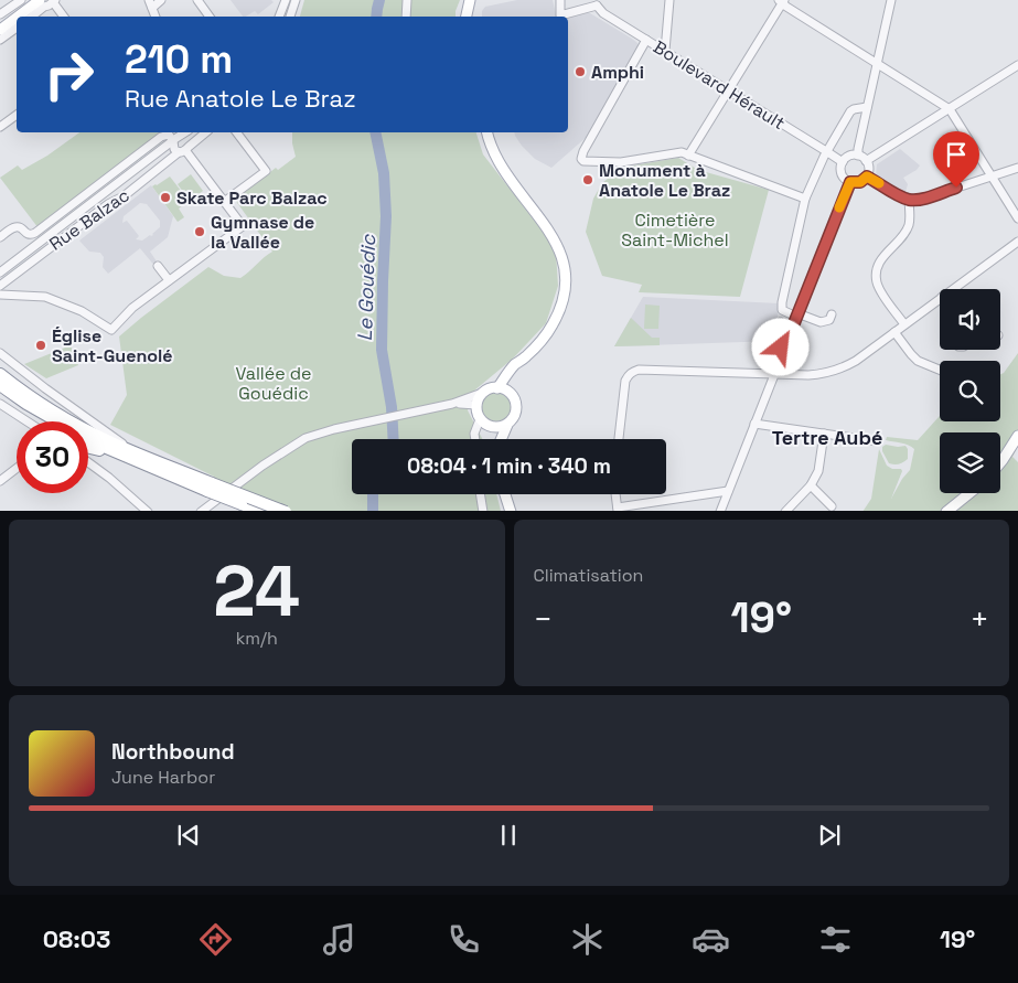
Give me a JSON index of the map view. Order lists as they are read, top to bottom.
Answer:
{
  "streets": {
    "street": ["Boulevard Hérault", "Rue Balzac"]
  },
  "districts": ["Tertre Aubé"],
  "water": ["Le Gouédic"],
  "parks": ["Cimetière Saint-Michel", "Vallée de Gouédic"],
  "places": [
    "Amphi",
    "Monument à Anatole Le Braz",
    "Skate Parc Balzac",
    "Gymnase de la Vallée",
    "Église Saint-Guenolé"
  ],
  "page": {
    "turn": ["210 m", "Rue Anatole Le Braz"],
    "limit": "30",
    "trip": "08:04 · 1 min · 340 m",
    "tile": [
      ["24", "km/h"],
      "Climatisation"
    ],
    "heat": ["−", "19°", "+"],
    "song": ["Northbound", "June Harbor"],
    "tabs": ["08:03", "19°"]
  }
}
